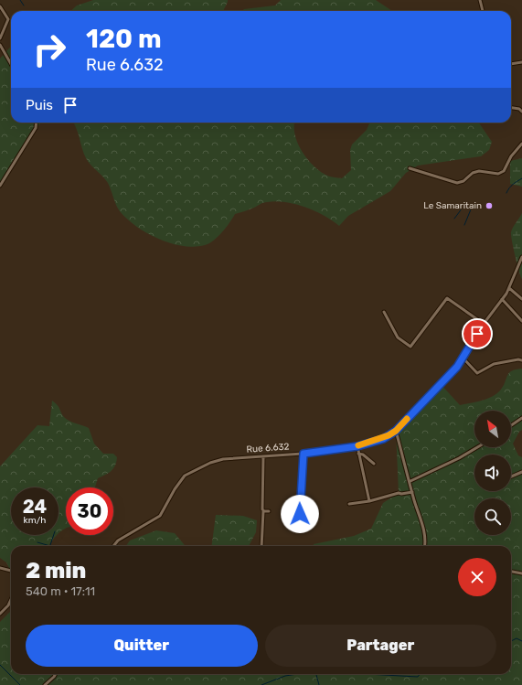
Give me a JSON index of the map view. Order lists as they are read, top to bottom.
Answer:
{
  "streets": {
    "street": ["Rue 6.632"]
  },
  "places": ["Le Samaritain"],
  "north": "top left",
  "page": {
    "turn": ["120 m", "Rue 6.632"],
    "then": "Puis",
    "speed": "24 km/h",
    "limit": "30",
    "heading": ["2 min", "540 m · 17:11"],
    "buttons": ["Quitter", "Partager"]
  }
}
